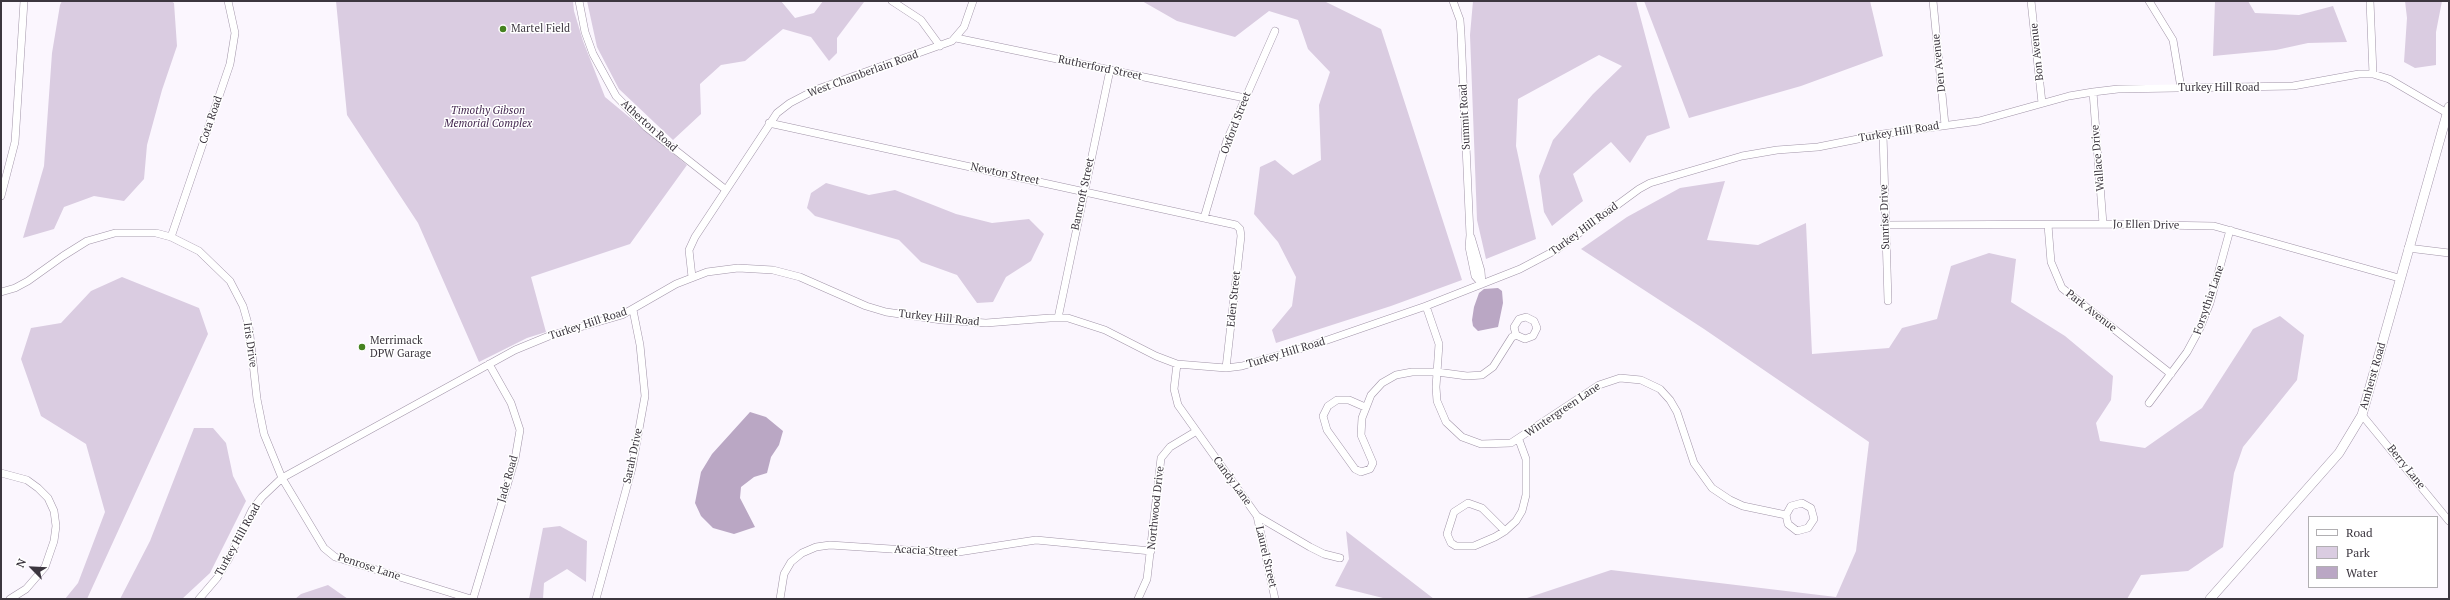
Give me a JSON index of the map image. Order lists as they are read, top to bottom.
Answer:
{
  "streets": {
    "street": [
      "Bon Avenue",
      "Den Avenue",
      "Rutherford Street",
      "West Chamberlain Road",
      "Turkey Hill Road",
      "Summit Road",
      "Cota Road",
      "Oxford Street",
      "Atherton Road",
      "Wallace Drive",
      "Newton Street",
      "Bancroft Street",
      "Sunrise Drive",
      "Jo Ellen Drive",
      "Eden Street",
      "Forsythia Lane",
      "Park Avenue",
      "Iris Drive",
      "Amherst Road",
      "Wintergreen Lane",
      "Sarah Drive",
      "Berry Lane",
      "Jade Road",
      "Candy Lane",
      "Northwood Drive",
      "Acacia Street",
      "Laurel Street",
      "Penrose Lane"
    ]
  },
  "crossings": [
    ["Bon Avenue", "Turkey Hill Road"],
    ["Den Avenue", "Turkey Hill Road"],
    ["Rutherford Street", "West Chamberlain Road"],
    ["Rutherford Street", "Oxford Street"],
    ["Rutherford Street", "Bancroft Street"],
    ["West Chamberlain Road", "Turkey Hill Road"],
    ["West Chamberlain Road", "Atherton Road"],
    ["West Chamberlain Road", "Newton Street"],
    ["Turkey Hill Road", "Summit Road"],
    ["Turkey Hill Road", "Wallace Drive"],
    ["Turkey Hill Road", "Bancroft Street"],
    ["Turkey Hill Road", "Sunrise Drive"],
    ["Turkey Hill Road", "Eden Street"],
    ["Turkey Hill Road", "Iris Drive"],
    ["Turkey Hill Road", "Amherst Road"],
    ["Turkey Hill Road", "Wintergreen Lane"],
    ["Turkey Hill Road", "Sarah Drive"],
    ["Turkey Hill Road", "Jade Road"],
    ["Turkey Hill Road", "Candy Lane"],
    ["Turkey Hill Road", "Penrose Lane"],
    ["Cota Road", "Iris Drive"],
    ["Oxford Street", "Newton Street"],
    ["Wallace Drive", "Jo Ellen Drive"],
    ["Newton Street", "Bancroft Street"],
    ["Newton Street", "Eden Street"],
    ["Sunrise Drive", "Jo Ellen Drive"],
    ["Jo Ellen Drive", "Forsythia Lane"],
    ["Jo Ellen Drive", "Park Avenue"],
    ["Jo Ellen Drive", "Amherst Road"],
    ["Forsythia Lane", "Park Avenue"],
    ["Iris Drive", "Penrose Lane"],
    ["Amherst Road", "Berry Lane"],
    ["Jade Road", "Penrose Lane"],
    ["Candy Lane", "Northwood Drive"],
    ["Candy Lane", "Laurel Street"],
    ["Northwood Drive", "Acacia Street"]
  ],
  "parks": ["Timothy Gibson Memorial Complex"],
  "places": ["Martel Field", "Merrimack DPW Garage"],
  "legend": ["Road", "Park", "Water"],
  "north": "top left"
}
